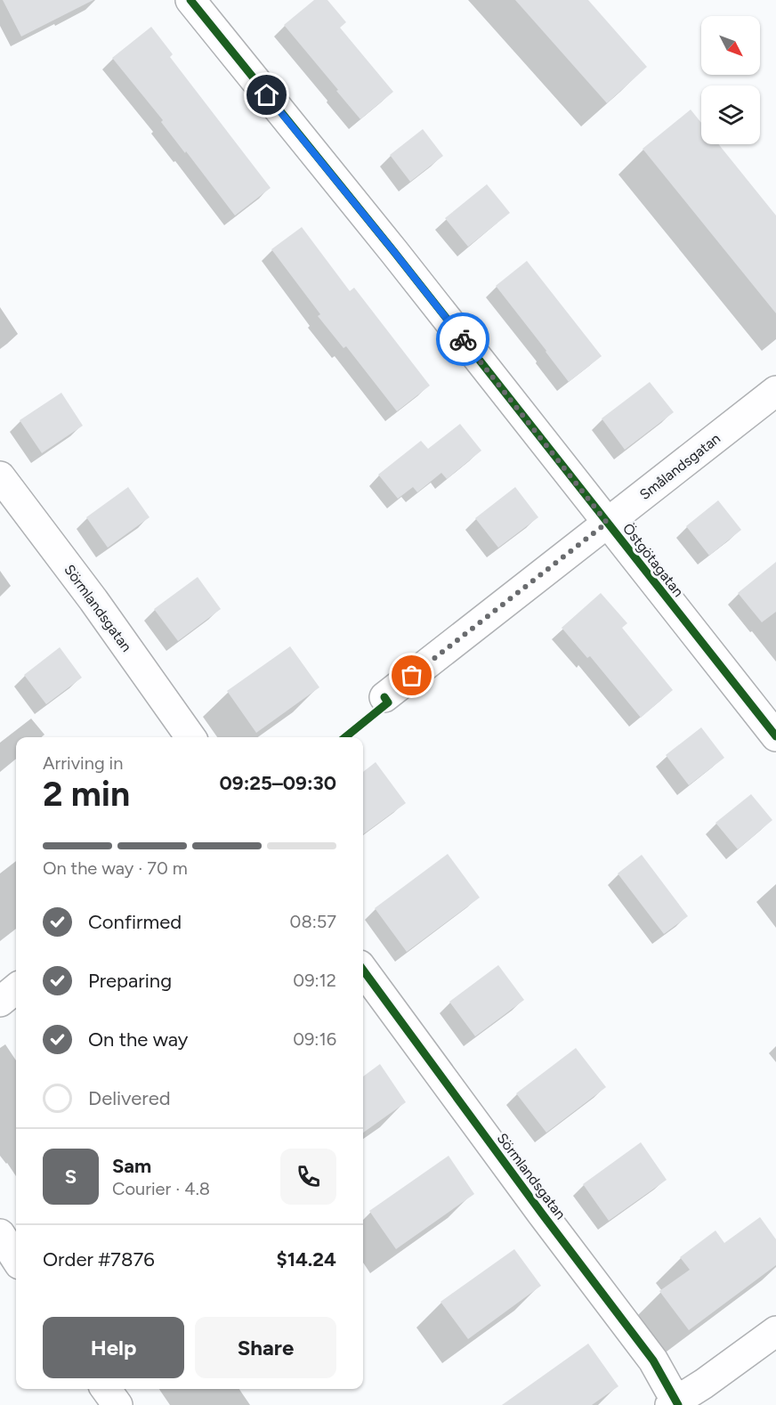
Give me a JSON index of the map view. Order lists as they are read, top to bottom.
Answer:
{
  "streets": {
    "street": ["Smålandsgatan", "Östgötagatan", "Sörmlandsgatan"]
  },
  "crossings": [
    ["Smålandsgatan", "Östgötagatan"]
  ],
  "north": "bottom right",
  "page": {
    "heading": ["2 min", "Arriving in", "09:25–09:30"],
    "panel": [
      "Sam",
      "Courier · 4.8",
      "Order #7876",
      "$14.24"
    ],
    "bar": "On the way · 70 m",
    "list": [
      ["Confirmed", "08:57"],
      ["Preparing", "09:12"],
      ["On the way", "09:16"],
      "Delivered"
    ],
    "round": "S",
    "buttons": ["Help", "Share"]
  }
}
